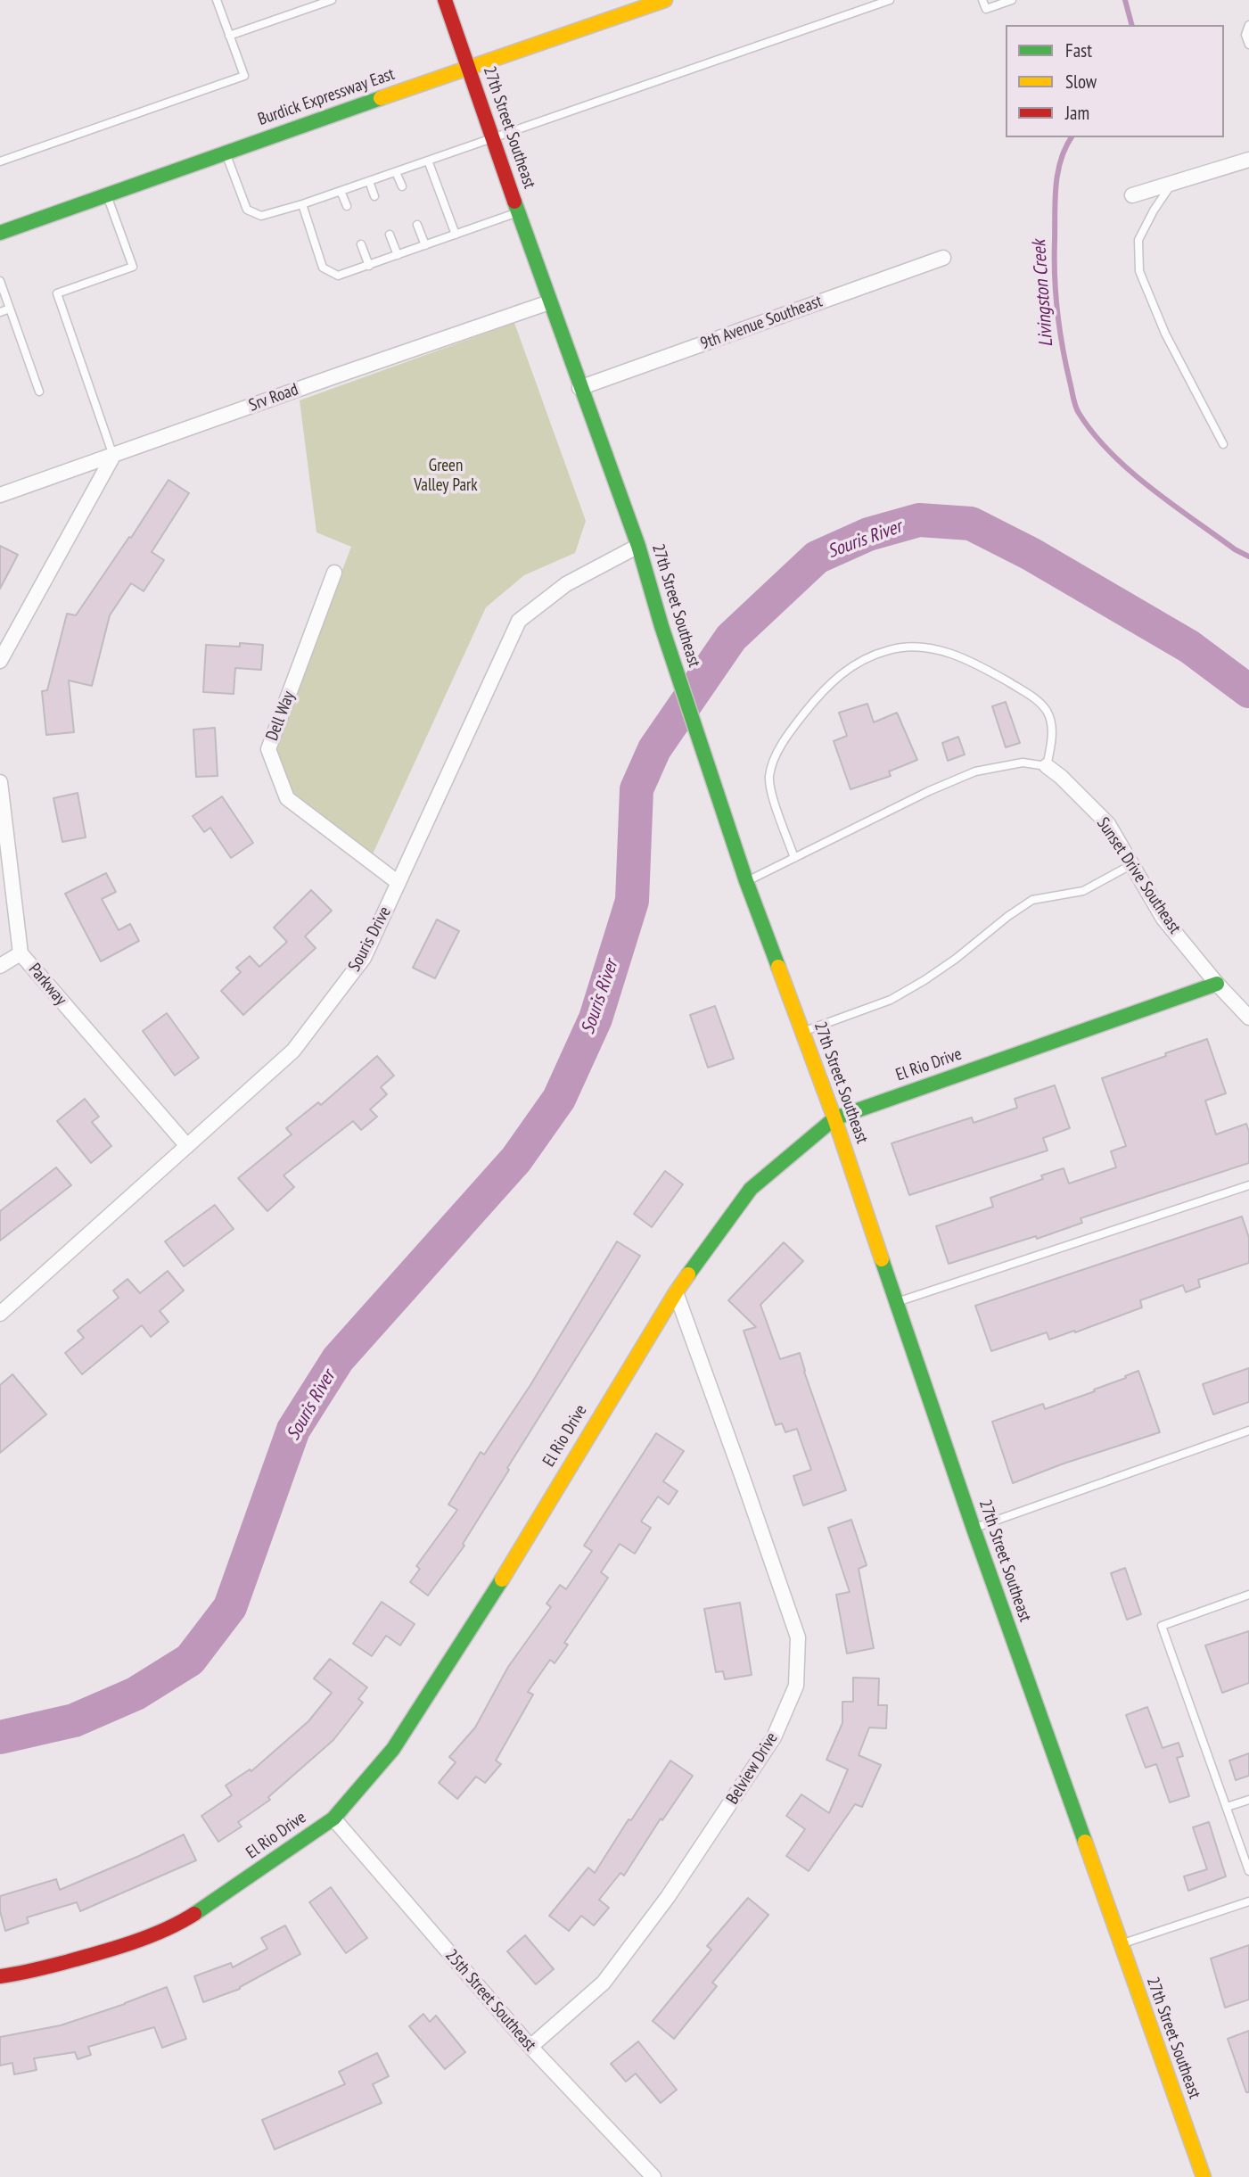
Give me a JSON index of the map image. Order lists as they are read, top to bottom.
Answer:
{
  "streets": {
    "street": [
      "Burdick Expressway East",
      "27th Street Southeast",
      "9th Avenue Southeast",
      "Srv Road",
      "Dell Way",
      "Sunset Drive Southeast",
      "Souris Drive",
      "Parkway",
      "El Rio Drive",
      "Belview Drive",
      "25th Street Southeast"
    ]
  },
  "crossings": [
    ["Burdick Expressway East", "27th Street Southeast"],
    ["27th Street Southeast", "9th Avenue Southeast"],
    ["27th Street Southeast", "Srv Road"],
    ["27th Street Southeast", "Souris Drive"],
    ["27th Street Southeast", "El Rio Drive"],
    ["Dell Way", "Souris Drive"],
    ["Sunset Drive Southeast", "El Rio Drive"],
    ["Souris Drive", "Parkway"],
    ["El Rio Drive", "Belview Drive"],
    ["El Rio Drive", "25th Street Southeast"],
    ["Belview Drive", "25th Street Southeast"]
  ],
  "water": ["Livingston Creek", "Souris River"],
  "parks": ["Green Valley Park"],
  "legend": ["Fast", "Slow", "Jam"]
}
